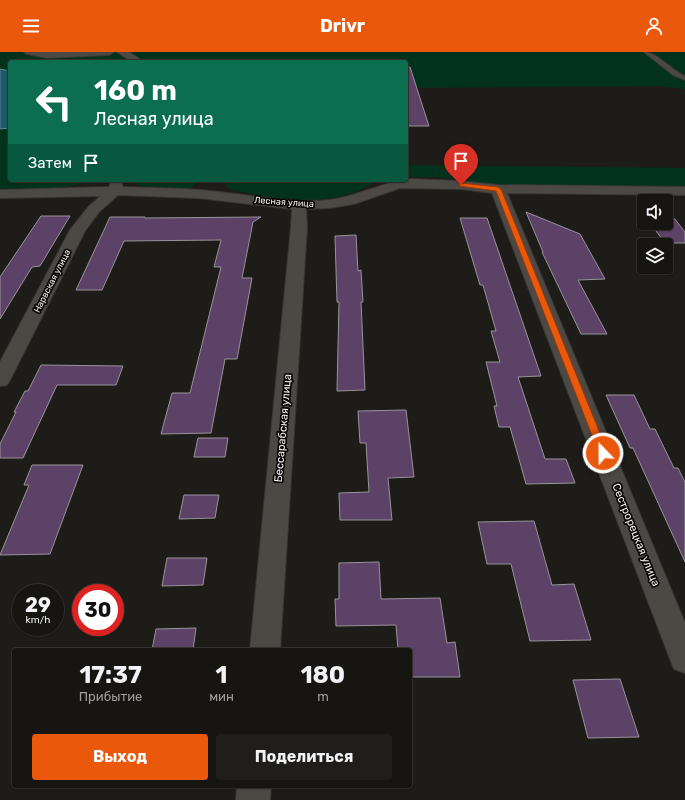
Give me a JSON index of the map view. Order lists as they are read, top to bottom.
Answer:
{
  "streets": {
    "street": [
      "Лесная улица",
      "Нарвская улица",
      "Бессарабская улица",
      "Сестрорецкая улица"
    ]
  },
  "crossings": [
    ["Лесная улица", "Нарвская улица"],
    ["Лесная улица", "Бессарабская улица"],
    ["Лесная улица", "Сестрорецкая улица"]
  ],
  "page": {
    "header": "Drivr",
    "turn": ["160 m", "Лесная улица"],
    "then": "Затем",
    "speed": "29 km/h",
    "limit": "30",
    "eta": [
      "17:37",
      "Прибытие",
      "1",
      "мин",
      "180",
      "m"
    ],
    "buttons": ["Выход", "Поделиться"]
  }
}
